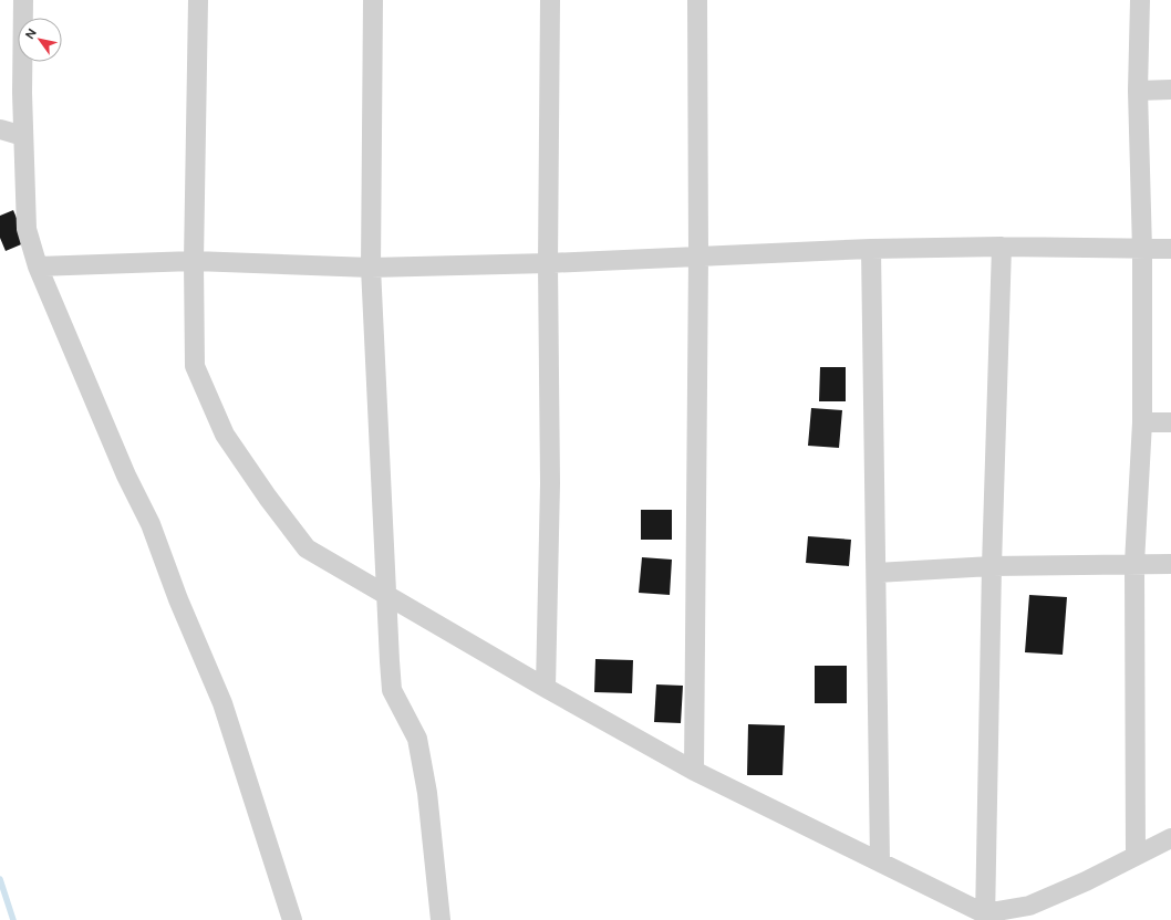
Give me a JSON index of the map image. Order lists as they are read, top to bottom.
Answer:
{
  "north": "top left"
}
